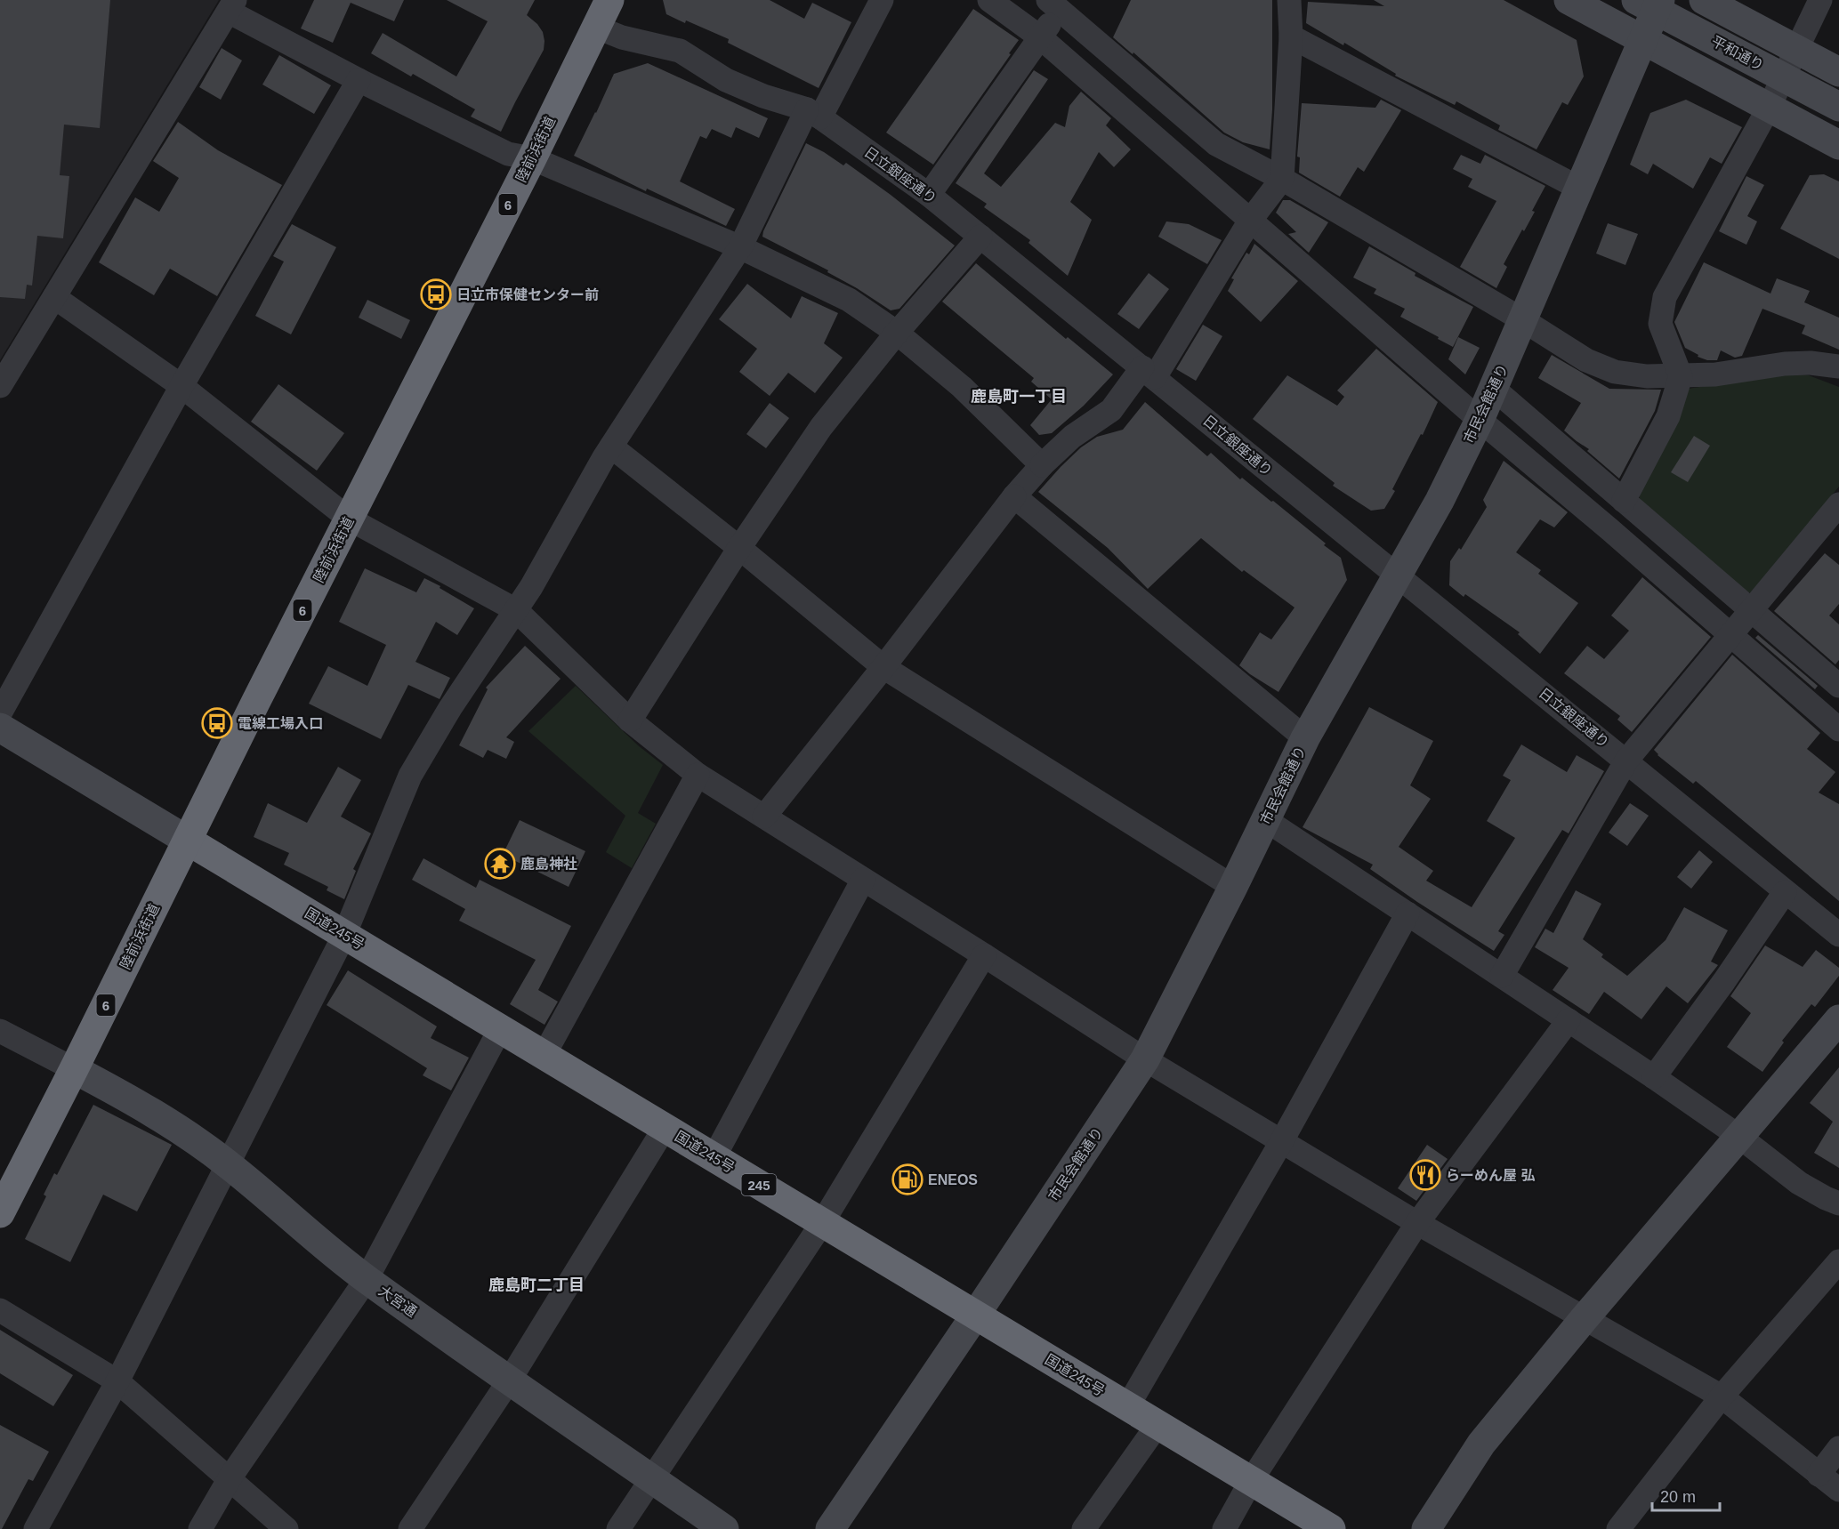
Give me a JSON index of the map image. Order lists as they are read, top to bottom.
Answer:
{
  "streets": {
    "highway": [
      "陸前浜街道",
      "6",
      "国道245号",
      "245"
    ],
    "street": [
      "平和通り",
      "日立銀座通り",
      "市民会館通り",
      "大宮通"
    ]
  },
  "crossings": [
    ["平和通り", "市民会館通り"],
    ["陸前浜街道", "日立銀座通り"],
    ["陸前浜街道", "国道245号"],
    ["陸前浜街道", "大宮通"],
    ["日立銀座通り", "市民会館通り"],
    ["市民会館通り", "国道245号"]
  ],
  "districts": ["鹿島町一丁目", "鹿島町二丁目"],
  "places": {
    "bus stop": ["日立市保健センター前", "電線工場入口"],
    "temple": ["鹿島神社"],
    "restaurant": ["らーめん屋 弘"],
    "fuel station": ["ENEOS"]
  },
  "scale_bar": "20 m"
}
